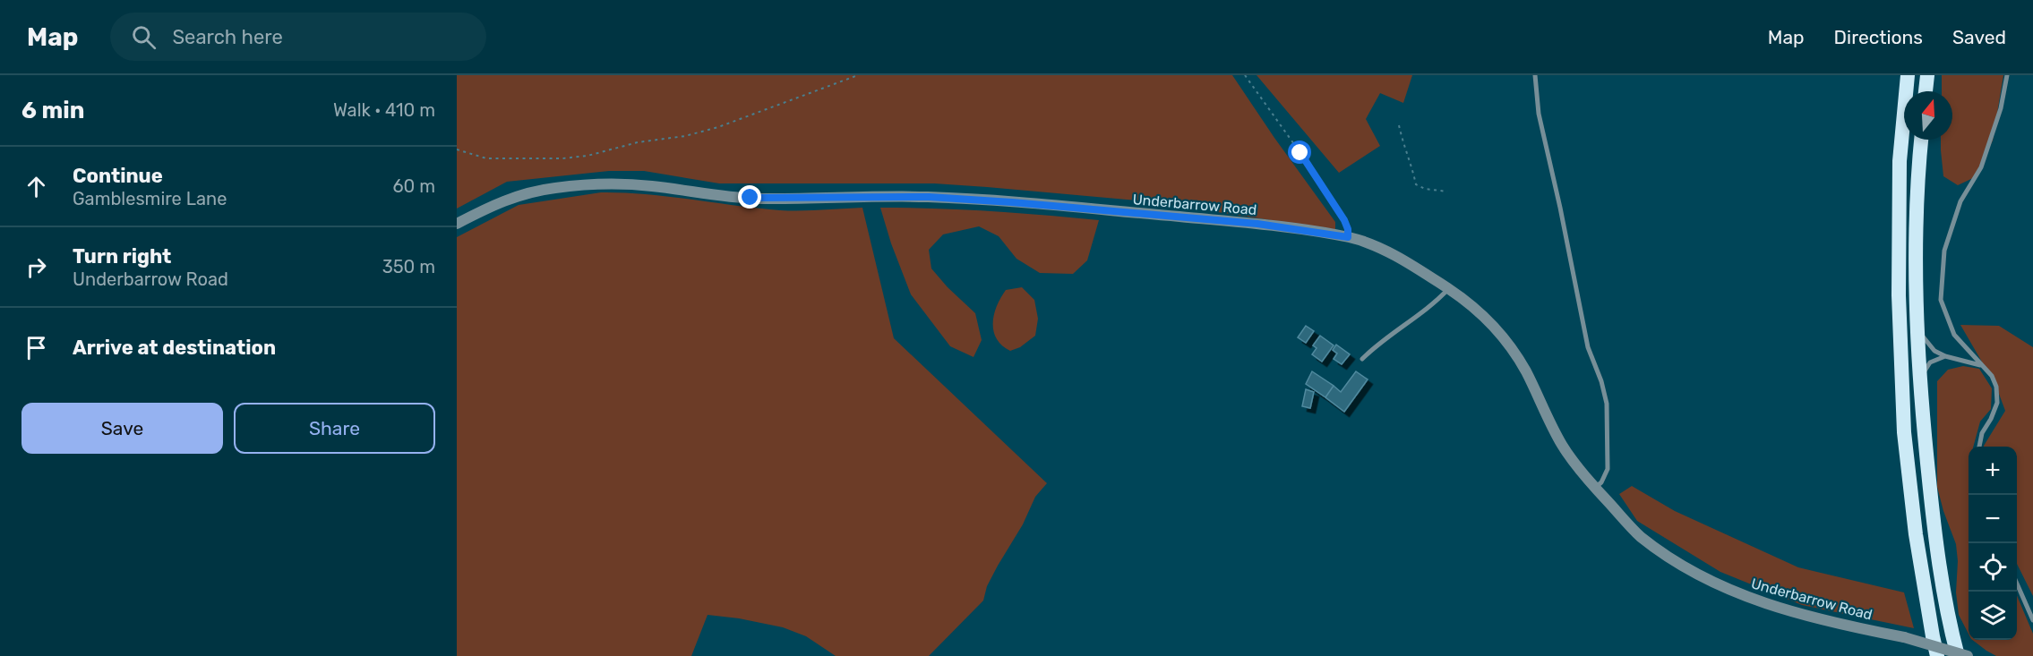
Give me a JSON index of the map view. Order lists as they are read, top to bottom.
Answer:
{
  "streets": {
    "street": ["Underbarrow Road"]
  },
  "north": "top",
  "page": {
    "header": "Map",
    "search": "Search here",
    "nav": ["Map", "Directions", "Saved"],
    "heading": ["6 min", "Walk · 410 m"],
    "list": [
      ["Continue", "Gamblesmire Lane", "60 m"],
      ["Turn right", "Underbarrow Road", "350 m"],
      "Arrive at destination"
    ],
    "buttons": ["Save", "Share"],
    "map_buttons": ["+", "−"]
  }
}
